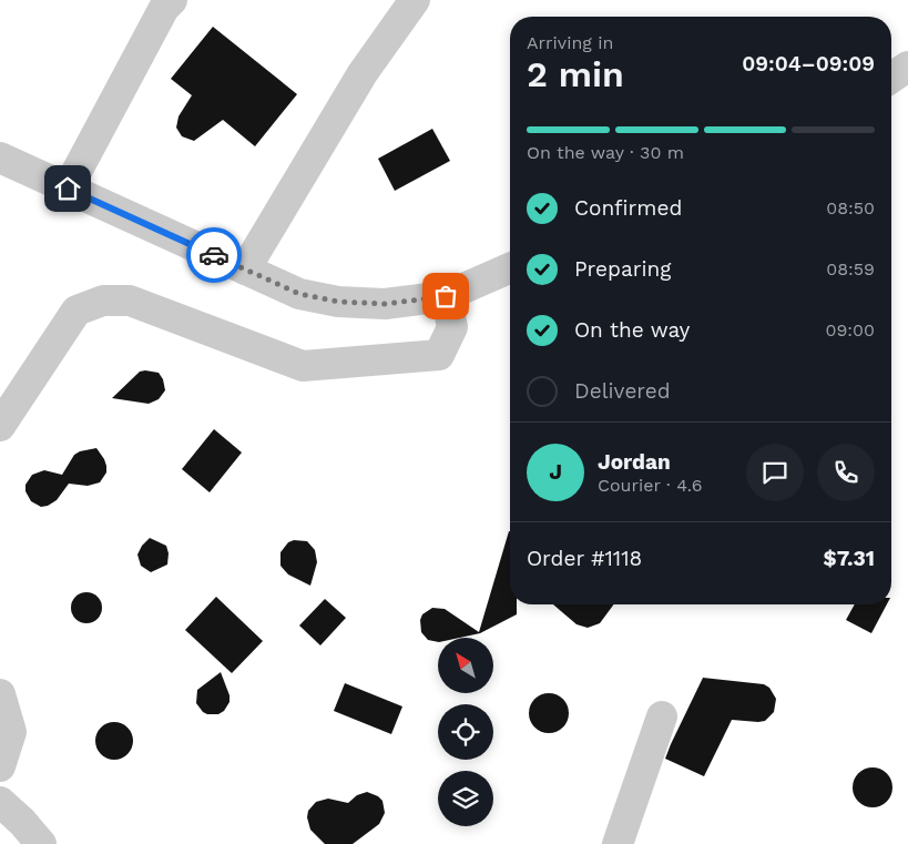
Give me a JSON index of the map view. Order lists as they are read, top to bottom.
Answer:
{
  "north": "top left",
  "page": {
    "heading": ["2 min", "Arriving in", "09:04–09:09"],
    "panel": [
      "Jordan",
      "Courier · 4.6",
      "Order #1118",
      "$7.31"
    ],
    "bar": "On the way · 30 m",
    "list": [
      ["Confirmed", "08:50"],
      ["Preparing", "08:59"],
      ["On the way", "09:00"],
      "Delivered"
    ],
    "round": "J"
  }
}
